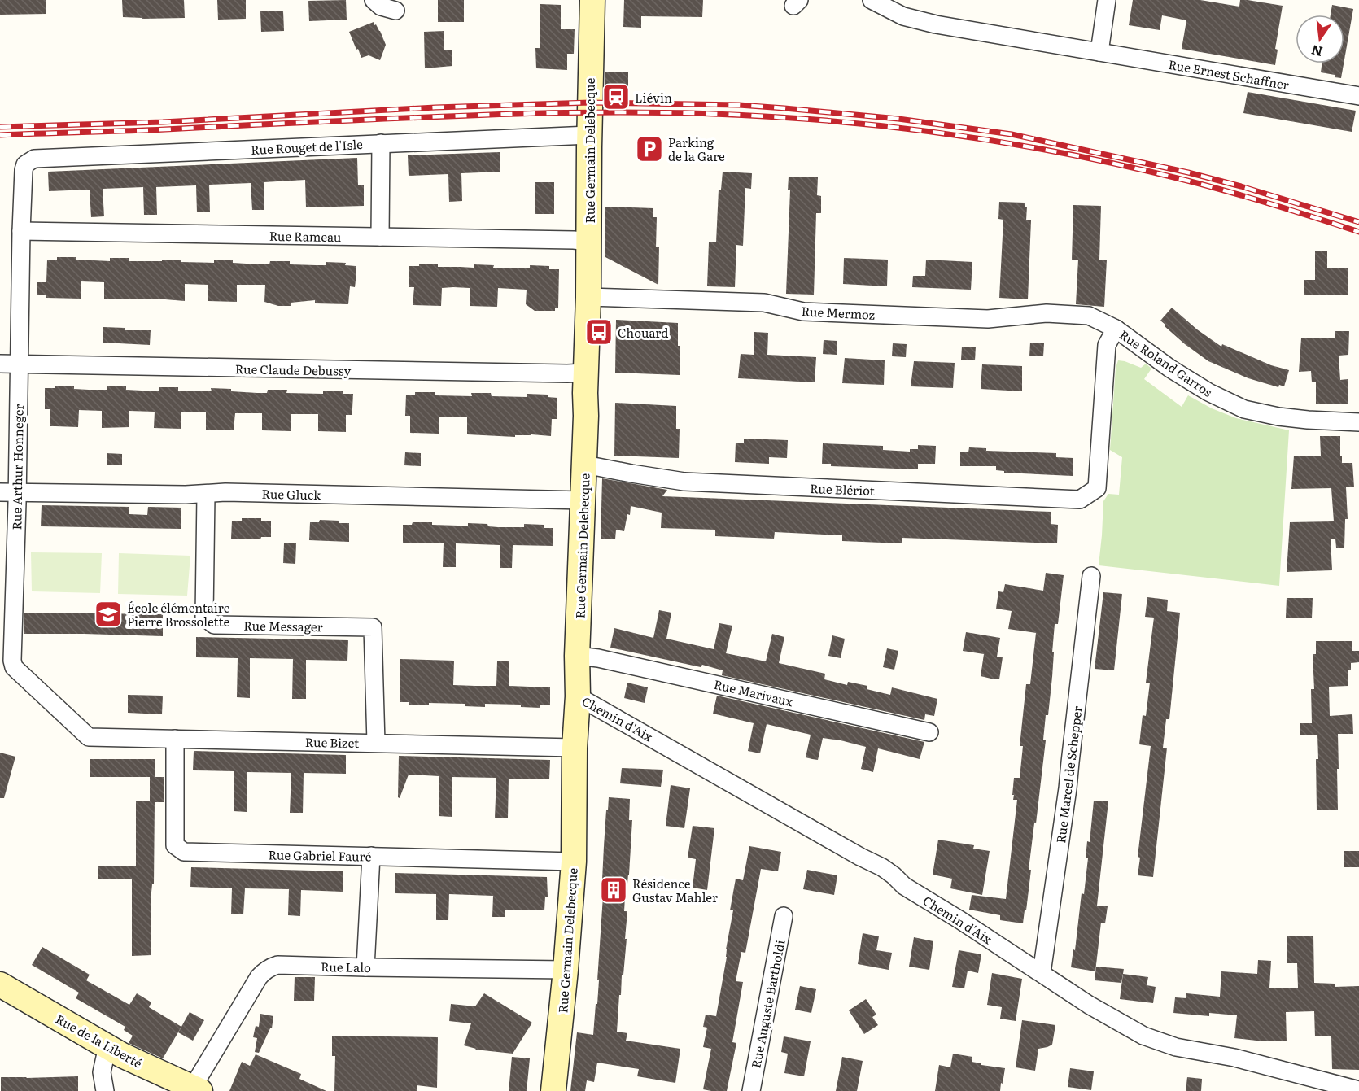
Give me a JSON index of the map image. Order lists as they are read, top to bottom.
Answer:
{
  "streets": {
    "street": [
      "Rue Ernest Schaffner",
      "Rue Rouget de l'Isle",
      "Rue Germain Delebecque",
      "Rue Rameau",
      "Rue Mermoz",
      "Rue Roland Garros",
      "Rue Claude Debussy",
      "Rue Arthur Honneger",
      "Rue Blériot",
      "Rue Gluck",
      "Rue Messager",
      "Rue Marivaux",
      "Chemin d'Aix",
      "Rue Bizet",
      "Rue Marcel de Schepper",
      "Rue Gabriel Fauré",
      "Rue Lalo",
      "Rue Auguste Bartholdi",
      "Rue de la Liberté"
    ]
  },
  "crossings": [
    ["Rue Rouget de l'Isle", "Rue Germain Delebecque"],
    ["Rue Rouget de l'Isle", "Rue Arthur Honneger"],
    ["Rue Germain Delebecque", "Rue Rameau"],
    ["Rue Germain Delebecque", "Rue Mermoz"],
    ["Rue Germain Delebecque", "Rue Claude Debussy"],
    ["Rue Germain Delebecque", "Rue Blériot"],
    ["Rue Germain Delebecque", "Rue Gluck"],
    ["Rue Germain Delebecque", "Rue Marivaux"],
    ["Rue Germain Delebecque", "Chemin d'Aix"],
    ["Rue Germain Delebecque", "Rue Bizet"],
    ["Rue Germain Delebecque", "Rue Gabriel Fauré"],
    ["Rue Germain Delebecque", "Rue Lalo"],
    ["Rue Rameau", "Rue Arthur Honneger"],
    ["Rue Mermoz", "Rue Roland Garros"],
    ["Rue Mermoz", "Rue Blériot"],
    ["Rue Roland Garros", "Rue Blériot"],
    ["Rue Claude Debussy", "Rue Arthur Honneger"],
    ["Rue Arthur Honneger", "Rue Gluck"],
    ["Rue Arthur Honneger", "Rue Bizet"],
    ["Rue Gluck", "Rue Messager"],
    ["Rue Messager", "Rue Bizet"],
    ["Chemin d'Aix", "Rue Marcel de Schepper"],
    ["Rue Bizet", "Rue Gabriel Fauré"],
    ["Rue Lalo", "Rue de la Liberté"]
  ],
  "places": {
    "station": ["Liévin"],
    "parking": ["Parking de la Gare"],
    "bus stop": ["Chouard"],
    "school or university": ["École élémentaire Pierre Brossolette"],
    "building": ["Résidence Gustav Mahler"]
  },
  "north": "bottom"
}
